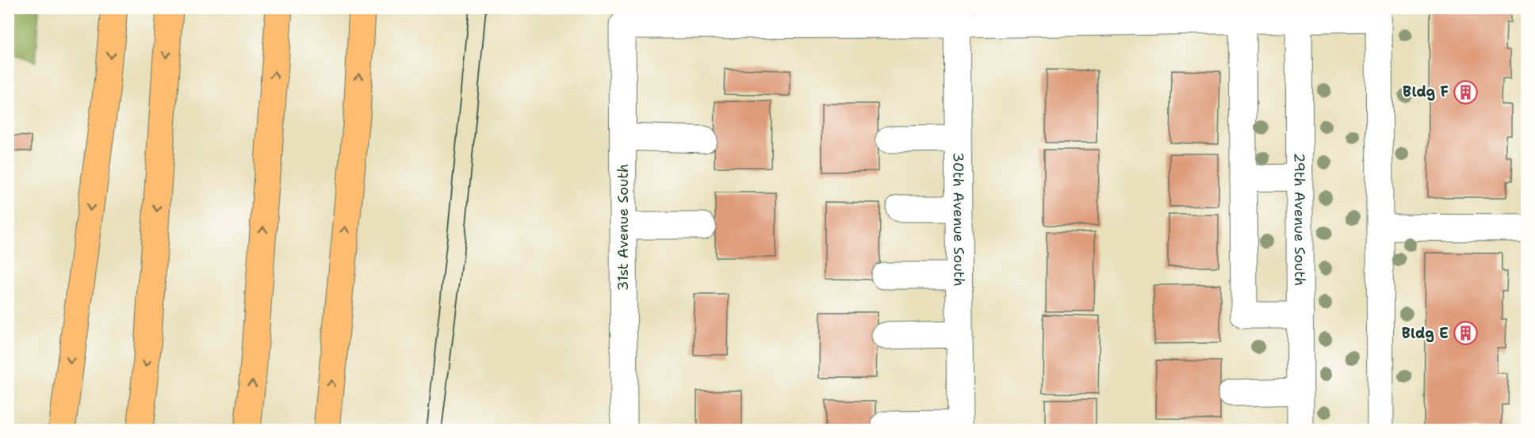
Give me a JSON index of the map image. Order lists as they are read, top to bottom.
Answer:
{
  "streets": {
    "street": ["30th Avenue South", "29th Avenue South", "31st Avenue South"]
  },
  "places": {
    "building": ["Bldg F", "Bldg E"]
  }
}
